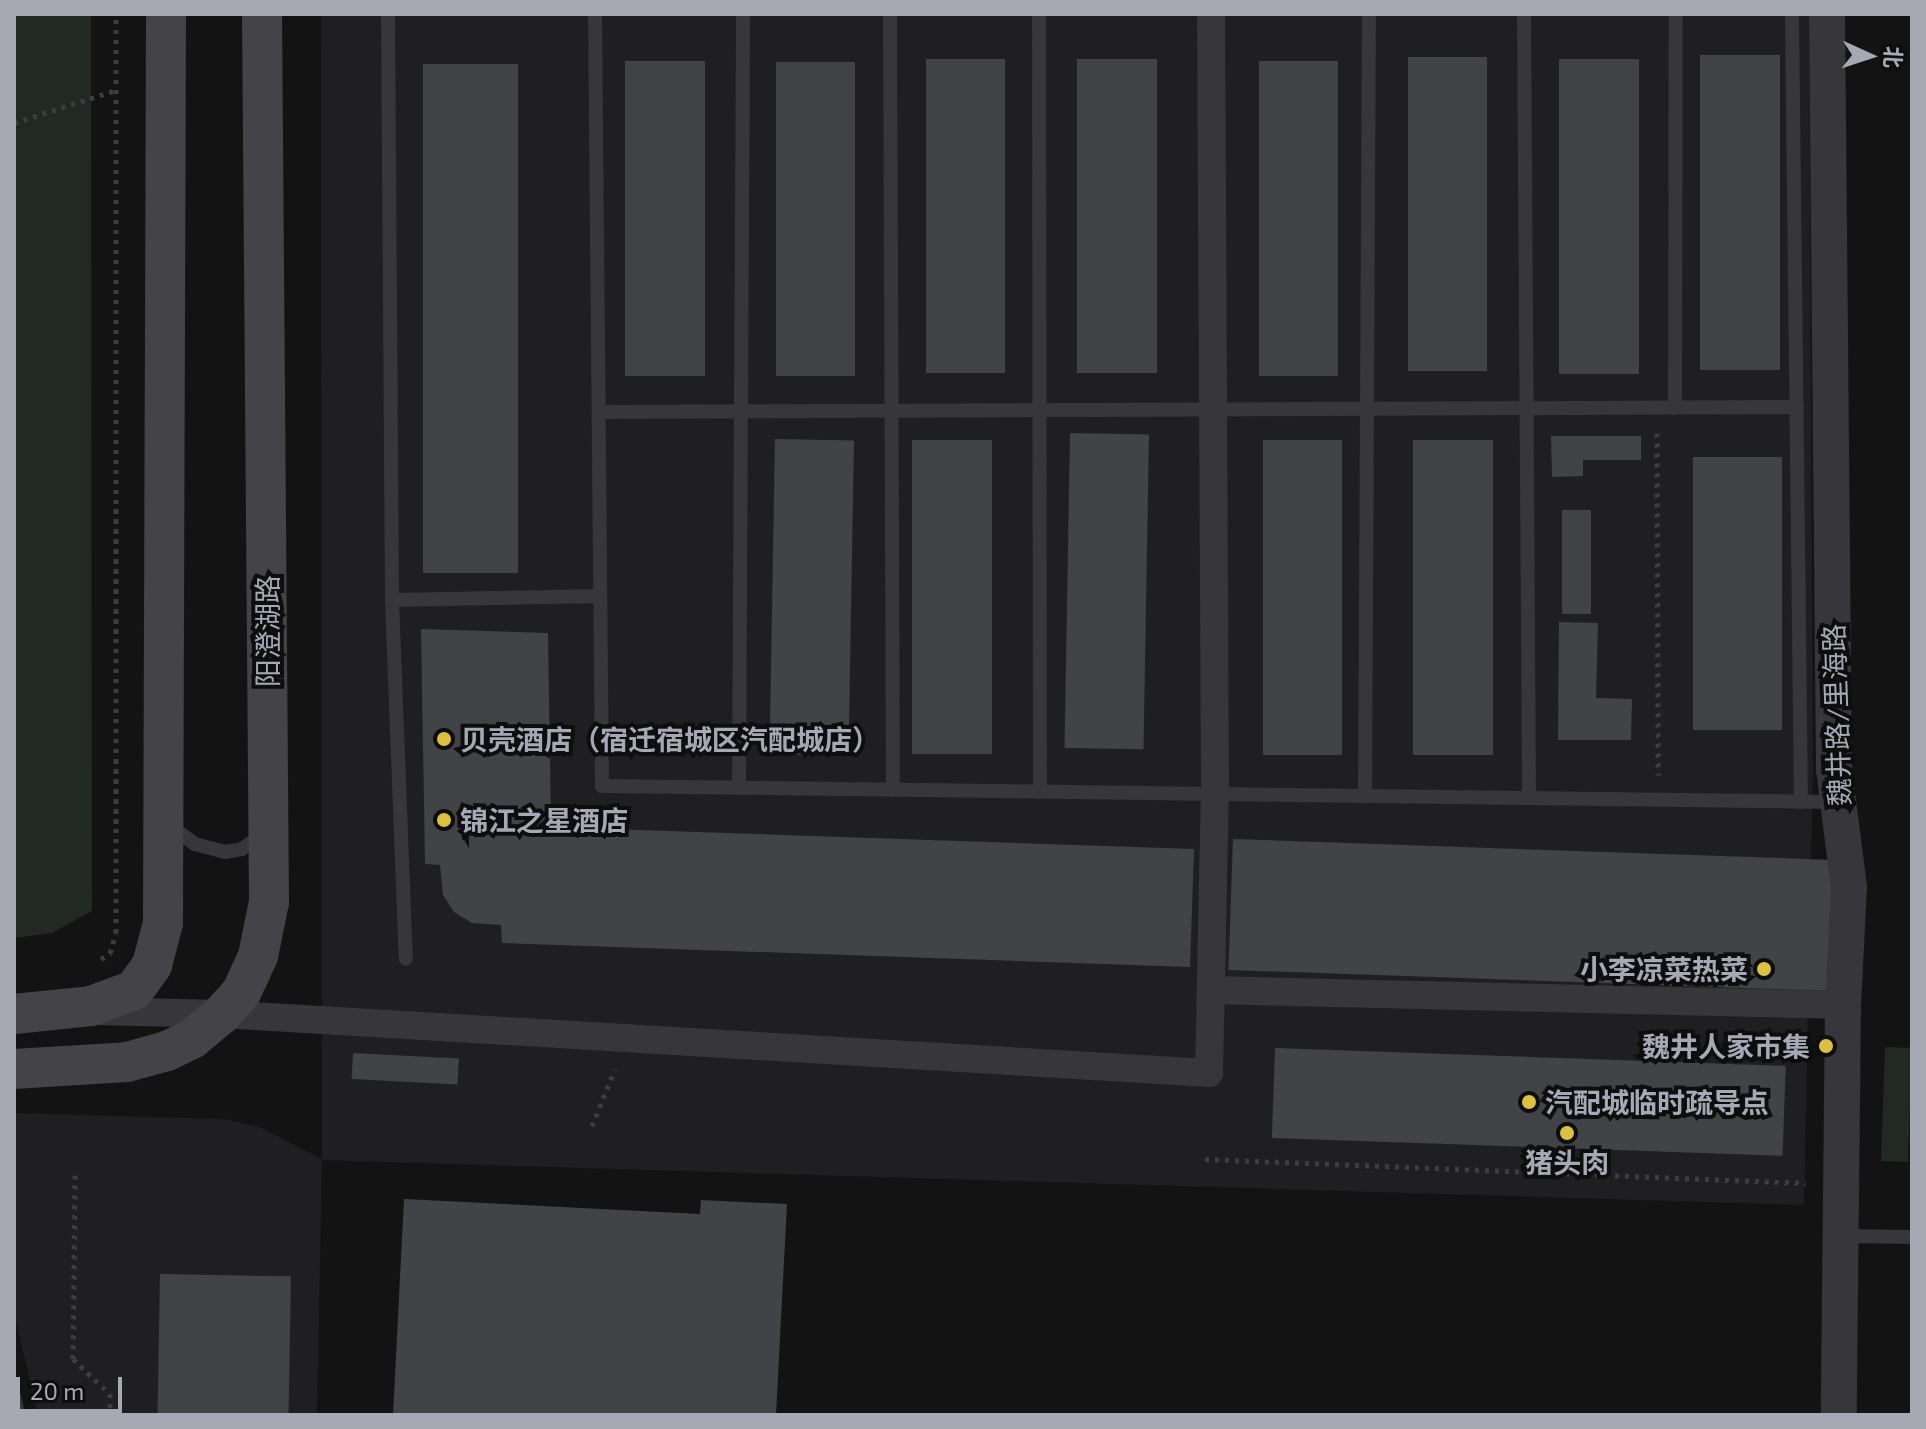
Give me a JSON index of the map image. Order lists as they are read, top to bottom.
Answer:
{
  "streets": {
    "main road": ["阳澄湖路"],
    "street": ["魏井路/里海路"]
  },
  "places": [
    "贝壳酒店（宿迁宿城区汽配城店）",
    "锦江之星酒店",
    "小李凉菜热菜",
    "魏井人家市集",
    "汽配城临时疏导点",
    "猪头肉"
  ],
  "scale_bar": "20 m",
  "north": "right"
}
